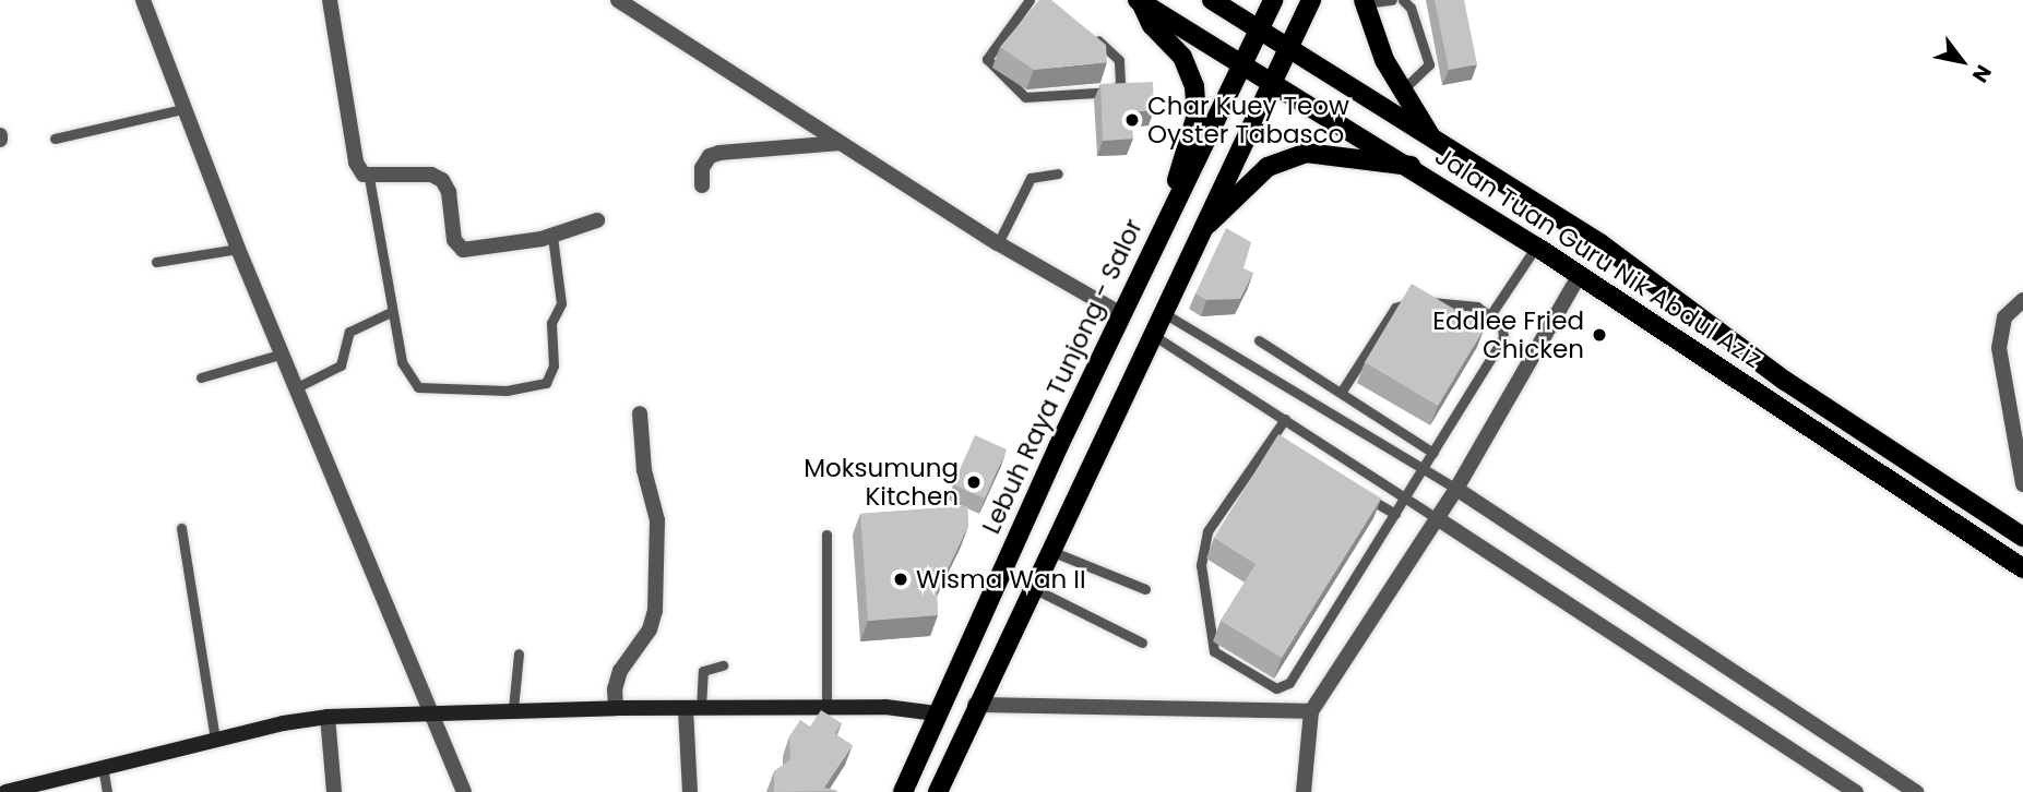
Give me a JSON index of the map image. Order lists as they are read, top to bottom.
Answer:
{
  "streets": {
    "main road": ["Jalan Tuan Guru Nik Abdul Aziz", "Lebuh Raya Tunjong - Salor"]
  },
  "crossings": [
    ["Jalan Tuan Guru Nik Abdul Aziz", "Lebuh Raya Tunjong - Salor"]
  ],
  "places": [
    "Char Kuey Teow Oyster Tabasco",
    "Eddlee Fried Chicken",
    "Moksumung Kitchen",
    "Wisma Wan II"
  ],
  "north": "bottom right"
}
